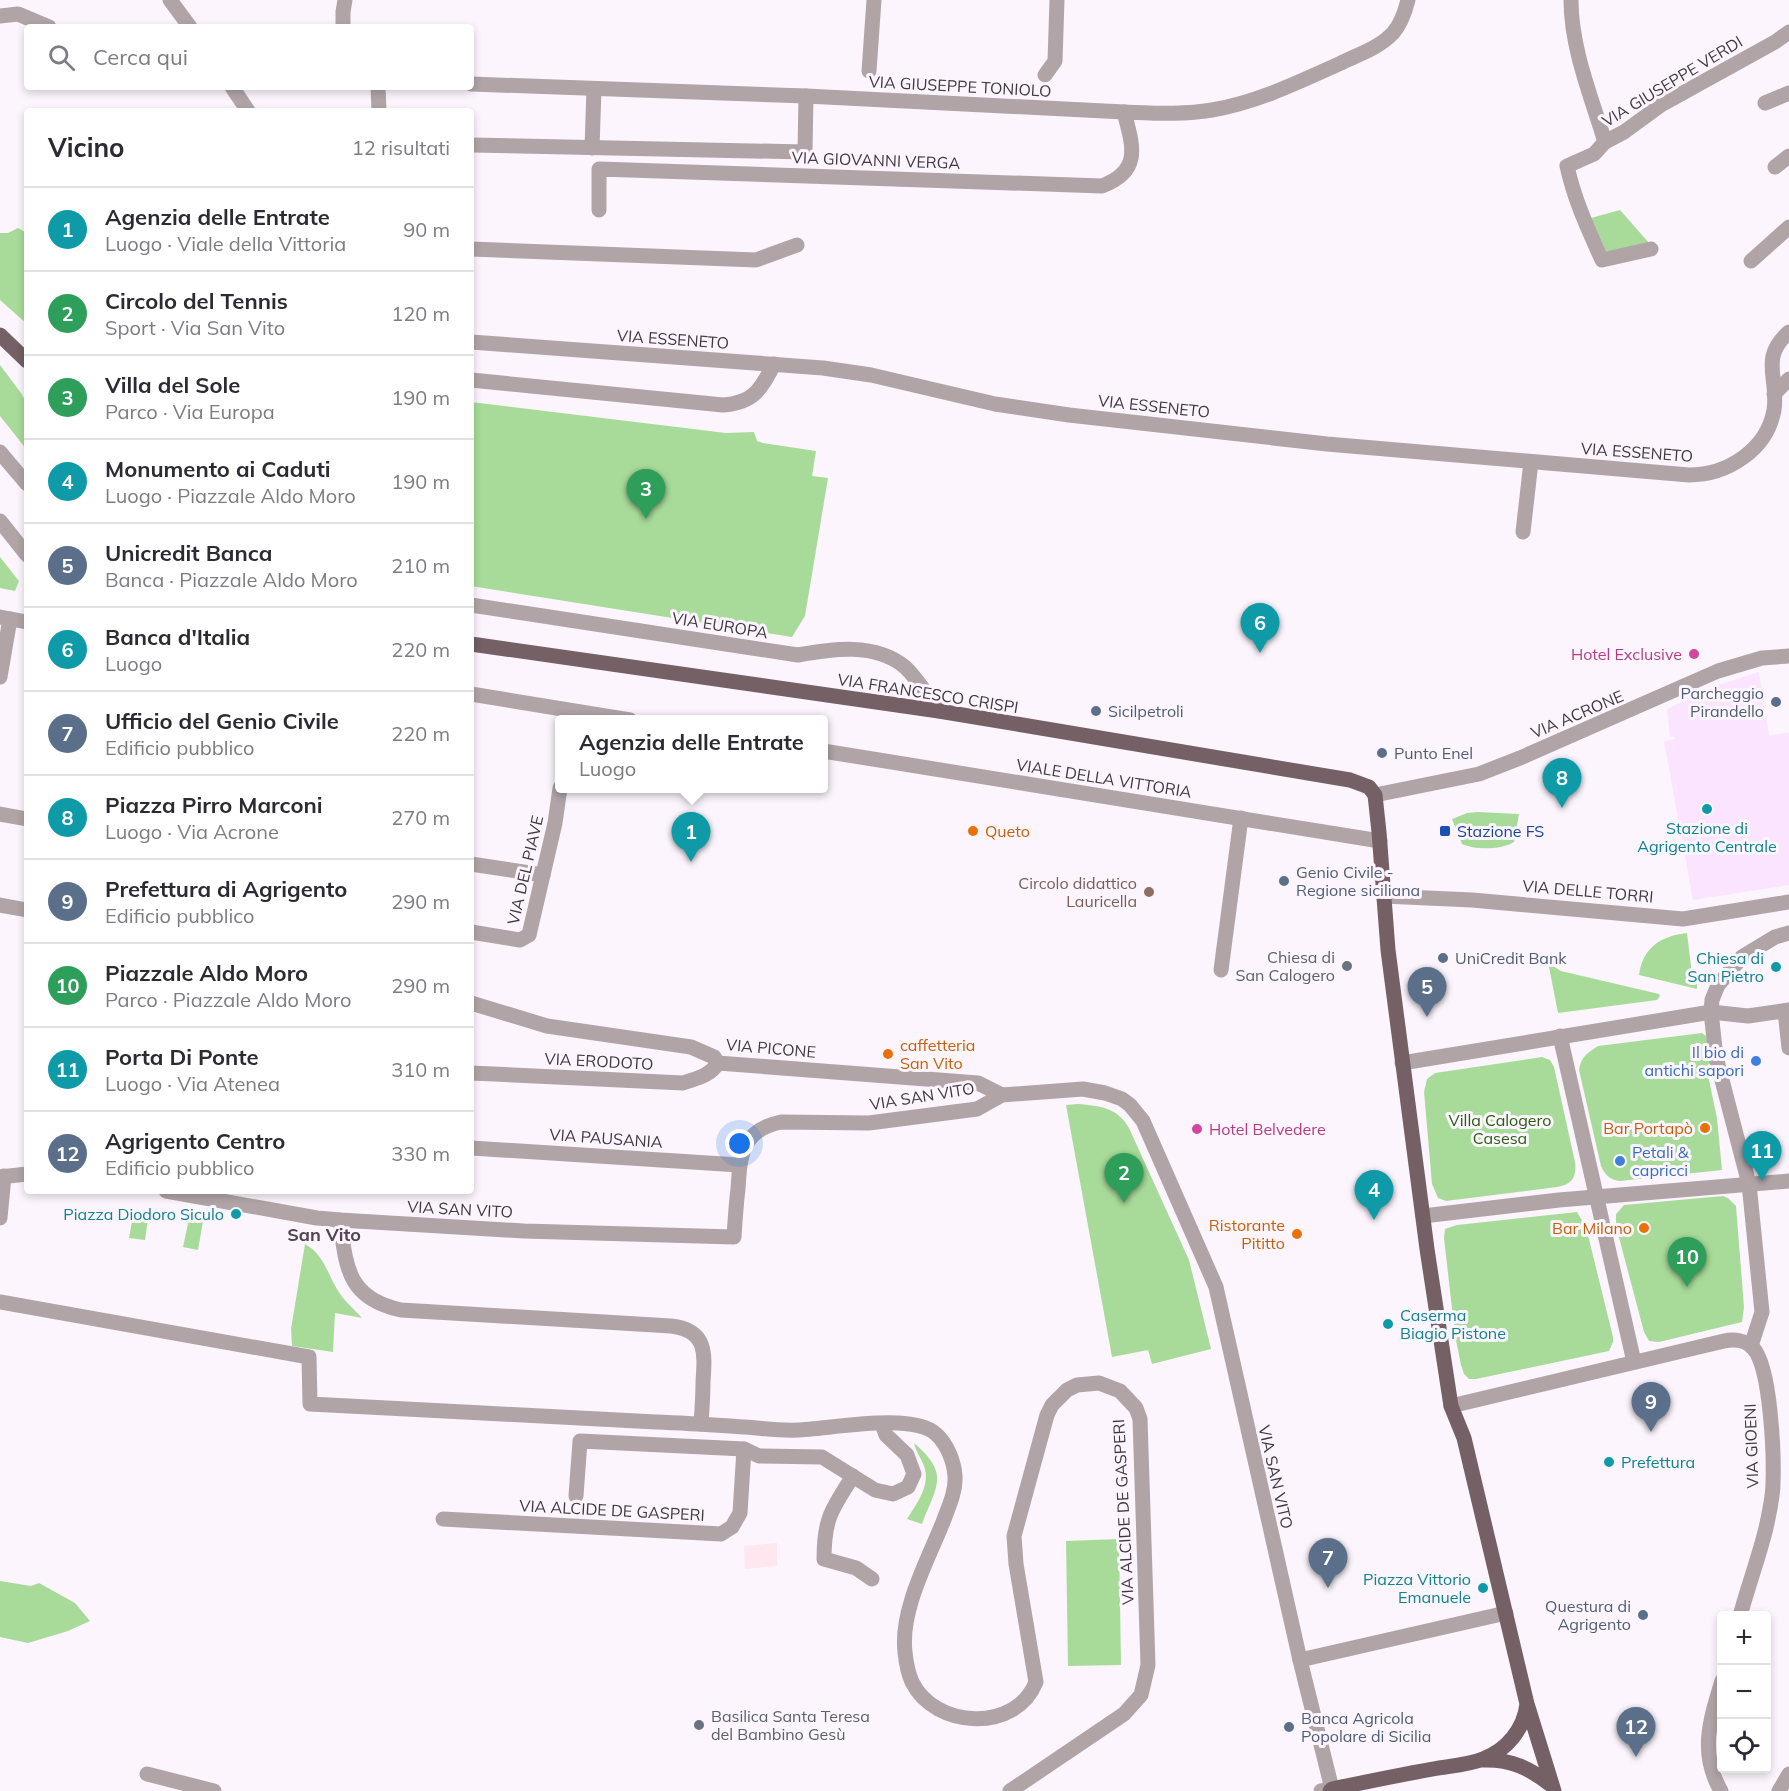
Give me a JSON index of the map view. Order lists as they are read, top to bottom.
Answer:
{
  "streets": {
    "main road": ["VIA FRANCESCO CRISPI"],
    "street": [
      "VIA GIUSEPPE VERDI",
      "VIA GIUSEPPE TONIOLO",
      "VIA GIOVANNI VERGA",
      "VIA ESSENETO",
      "VIA EUROPA",
      "VIA ACRONE",
      "VIALE DELLA VITTORIA",
      "VIA DEL PIAVE",
      "VIA DELLE TORRI",
      "VIA PICONE",
      "VIA ERODOTO",
      "VIA SAN VITO",
      "VIA PAUSANIA",
      "VIA GIOENI",
      "VIA ALCIDE DE GASPERI"
    ]
  },
  "crossings": [
    ["VIA GIUSEPPE TONIOLO", "VIA GIOVANNI VERGA"],
    ["VIA EUROPA", "VIA FRANCESCO CRISPI"],
    ["VIA FRANCESCO CRISPI", "VIA ACRONE"],
    ["VIA PICONE", "VIA ERODOTO"],
    ["VIA PICONE", "VIA SAN VITO"],
    ["VIA SAN VITO", "VIA PAUSANIA"]
  ],
  "districts": ["San Vito"],
  "parks": ["Villa Calogero Casesa"],
  "places": {
    "other": [
      "Hotel Exclusive",
      "Parcheggio Pirandello",
      "Sicilpetroli",
      "Punto Enel",
      "Stazione di Agrigento Centrale",
      "Queto",
      "Genio Civile - Regione siciliana",
      "Circolo didattico Lauricella",
      "UniCredit Bank",
      "Chiesa di San Calogero",
      "Chiesa di San Pietro",
      "caffetteria San Vito",
      "Il bio di antichi sapori",
      "Bar Portapò",
      "Hotel Belvedere",
      "Petali & capricci",
      "Piazza Diodoro Siculo",
      "Bar Milano",
      "Ristorante Pititto",
      "Caserma Biagio Pistone",
      "Prefettura",
      "Piazza Vittorio Emanuele",
      "Questura di Agrigento",
      "Basilica Santa Teresa del Bambino Gesù",
      "Banca Agricola Popolare di Sicilia"
    ],
    "transit": ["Stazione FS"]
  },
  "page": {
    "search": "Cerca qui",
    "heading": ["Vicino", "12 risultati"],
    "list": [
      {
        "mark": "1",
        "name": "Agenzia delle Entrate",
        "note": "Luogo · Viale della Vittoria",
        "value": "90 m"
      },
      {
        "mark": "2",
        "name": "Circolo del Tennis",
        "note": "Sport · Via San Vito",
        "value": "120 m"
      },
      {
        "mark": "3",
        "name": "Villa del Sole",
        "note": "Parco · Via Europa",
        "value": "190 m"
      },
      {
        "mark": "4",
        "name": "Monumento ai Caduti",
        "note": "Luogo · Piazzale Aldo Moro",
        "value": "190 m"
      },
      {
        "mark": "5",
        "name": "Unicredit Banca",
        "note": "Banca · Piazzale Aldo Moro",
        "value": "210 m"
      },
      {
        "mark": "6",
        "name": "Banca d'Italia",
        "note": "Luogo",
        "value": "220 m"
      },
      {
        "mark": "7",
        "name": "Ufficio del Genio Civile",
        "note": "Edificio pubblico",
        "value": "220 m"
      },
      {
        "mark": "8",
        "name": "Piazza Pirro Marconi",
        "note": "Luogo · Via Acrone",
        "value": "270 m"
      },
      {
        "mark": "9",
        "name": "Prefettura di Agrigento",
        "note": "Edificio pubblico",
        "value": "290 m"
      },
      {
        "mark": "10",
        "name": "Piazzale Aldo Moro",
        "note": "Parco · Piazzale Aldo Moro",
        "value": "290 m"
      },
      {
        "mark": "11",
        "name": "Porta Di Ponte",
        "note": "Luogo · Via Atenea",
        "value": "310 m"
      },
      {
        "mark": "12",
        "name": "Agrigento Centro",
        "note": "Edificio pubblico",
        "value": "330 m"
      }
    ],
    "pins": [
      "3",
      "6",
      "8",
      "1",
      "5",
      "11",
      "2",
      "4",
      "10",
      "9",
      "7",
      "12"
    ],
    "popup": ["Agenzia delle Entrate", "Luogo"],
    "map_buttons": ["+", "−"]
  }
}
